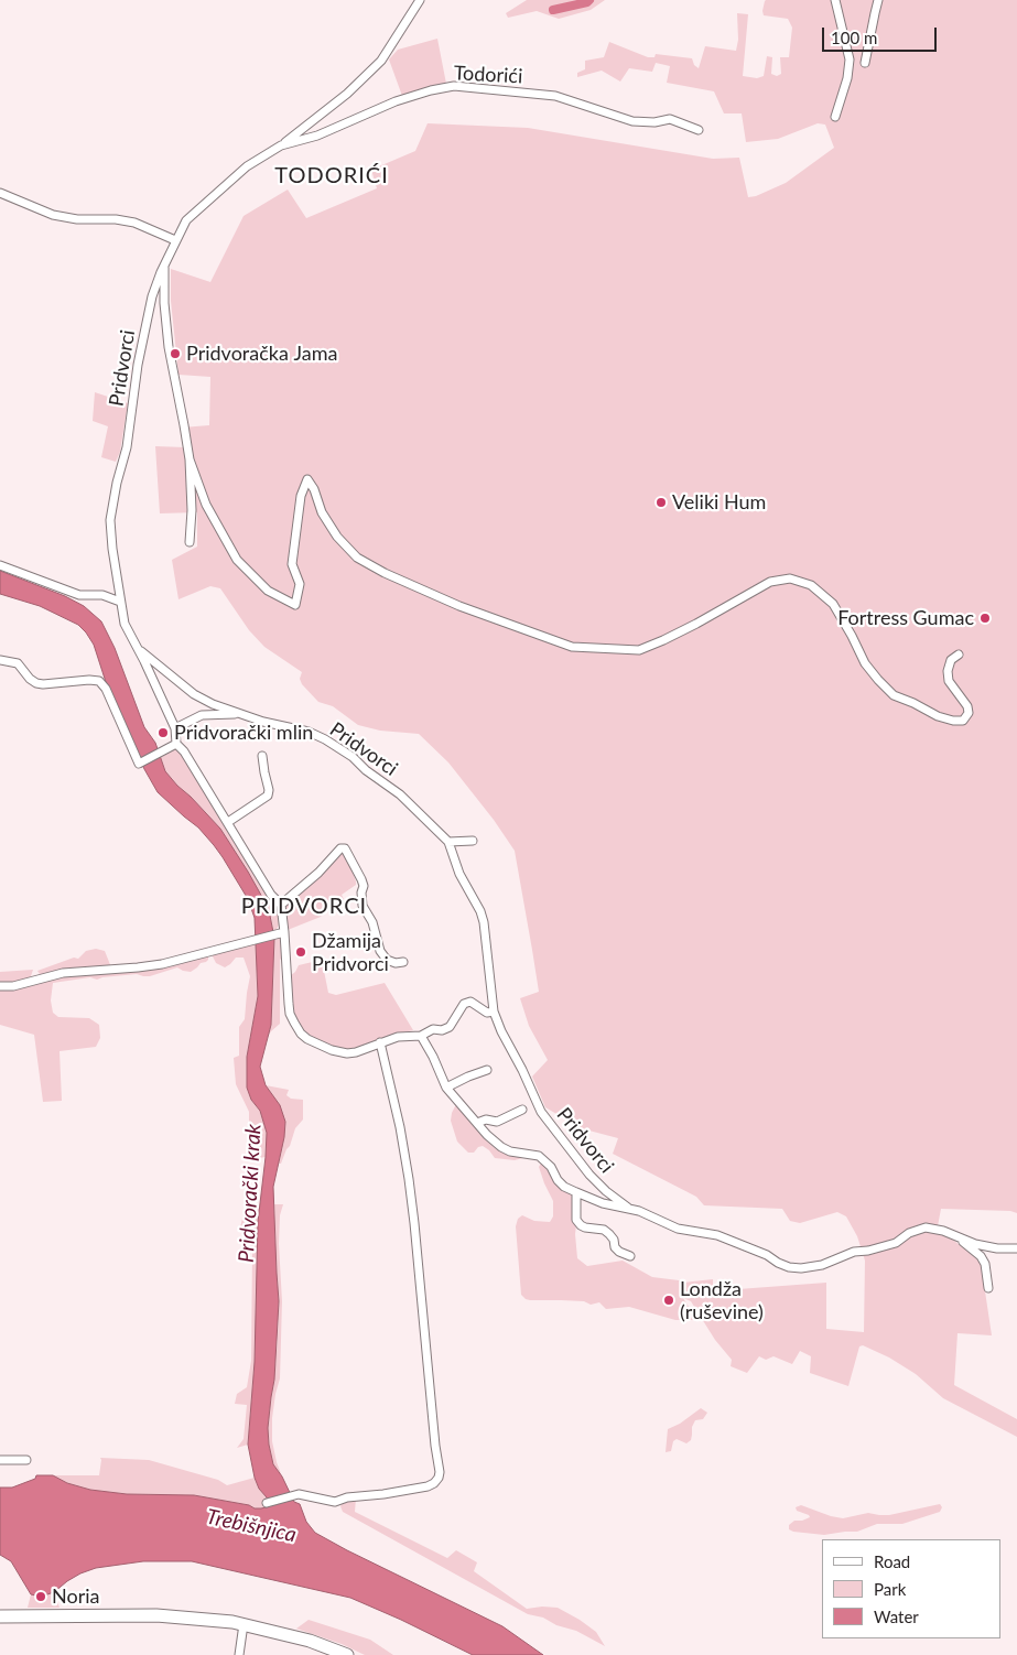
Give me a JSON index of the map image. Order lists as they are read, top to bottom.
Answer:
{
  "streets": {
    "street": ["Todorići", "Pridvorci"]
  },
  "crossings": [
    ["Todorići", "Pridvorci"]
  ],
  "districts": ["TODORIĆI", "PRIDVORCI"],
  "water": ["Pridvorački krak", "Trebišnjica"],
  "places": [
    "Pridvoračka Jama",
    "Veliki Hum",
    "Fortress Gumac",
    "Pridvorački mlin",
    "Džamija Pridvorci",
    "Londža (ruševine)",
    "Noria"
  ],
  "legend": ["Road", "Park", "Water"],
  "scale_bar": "100 m"
}
